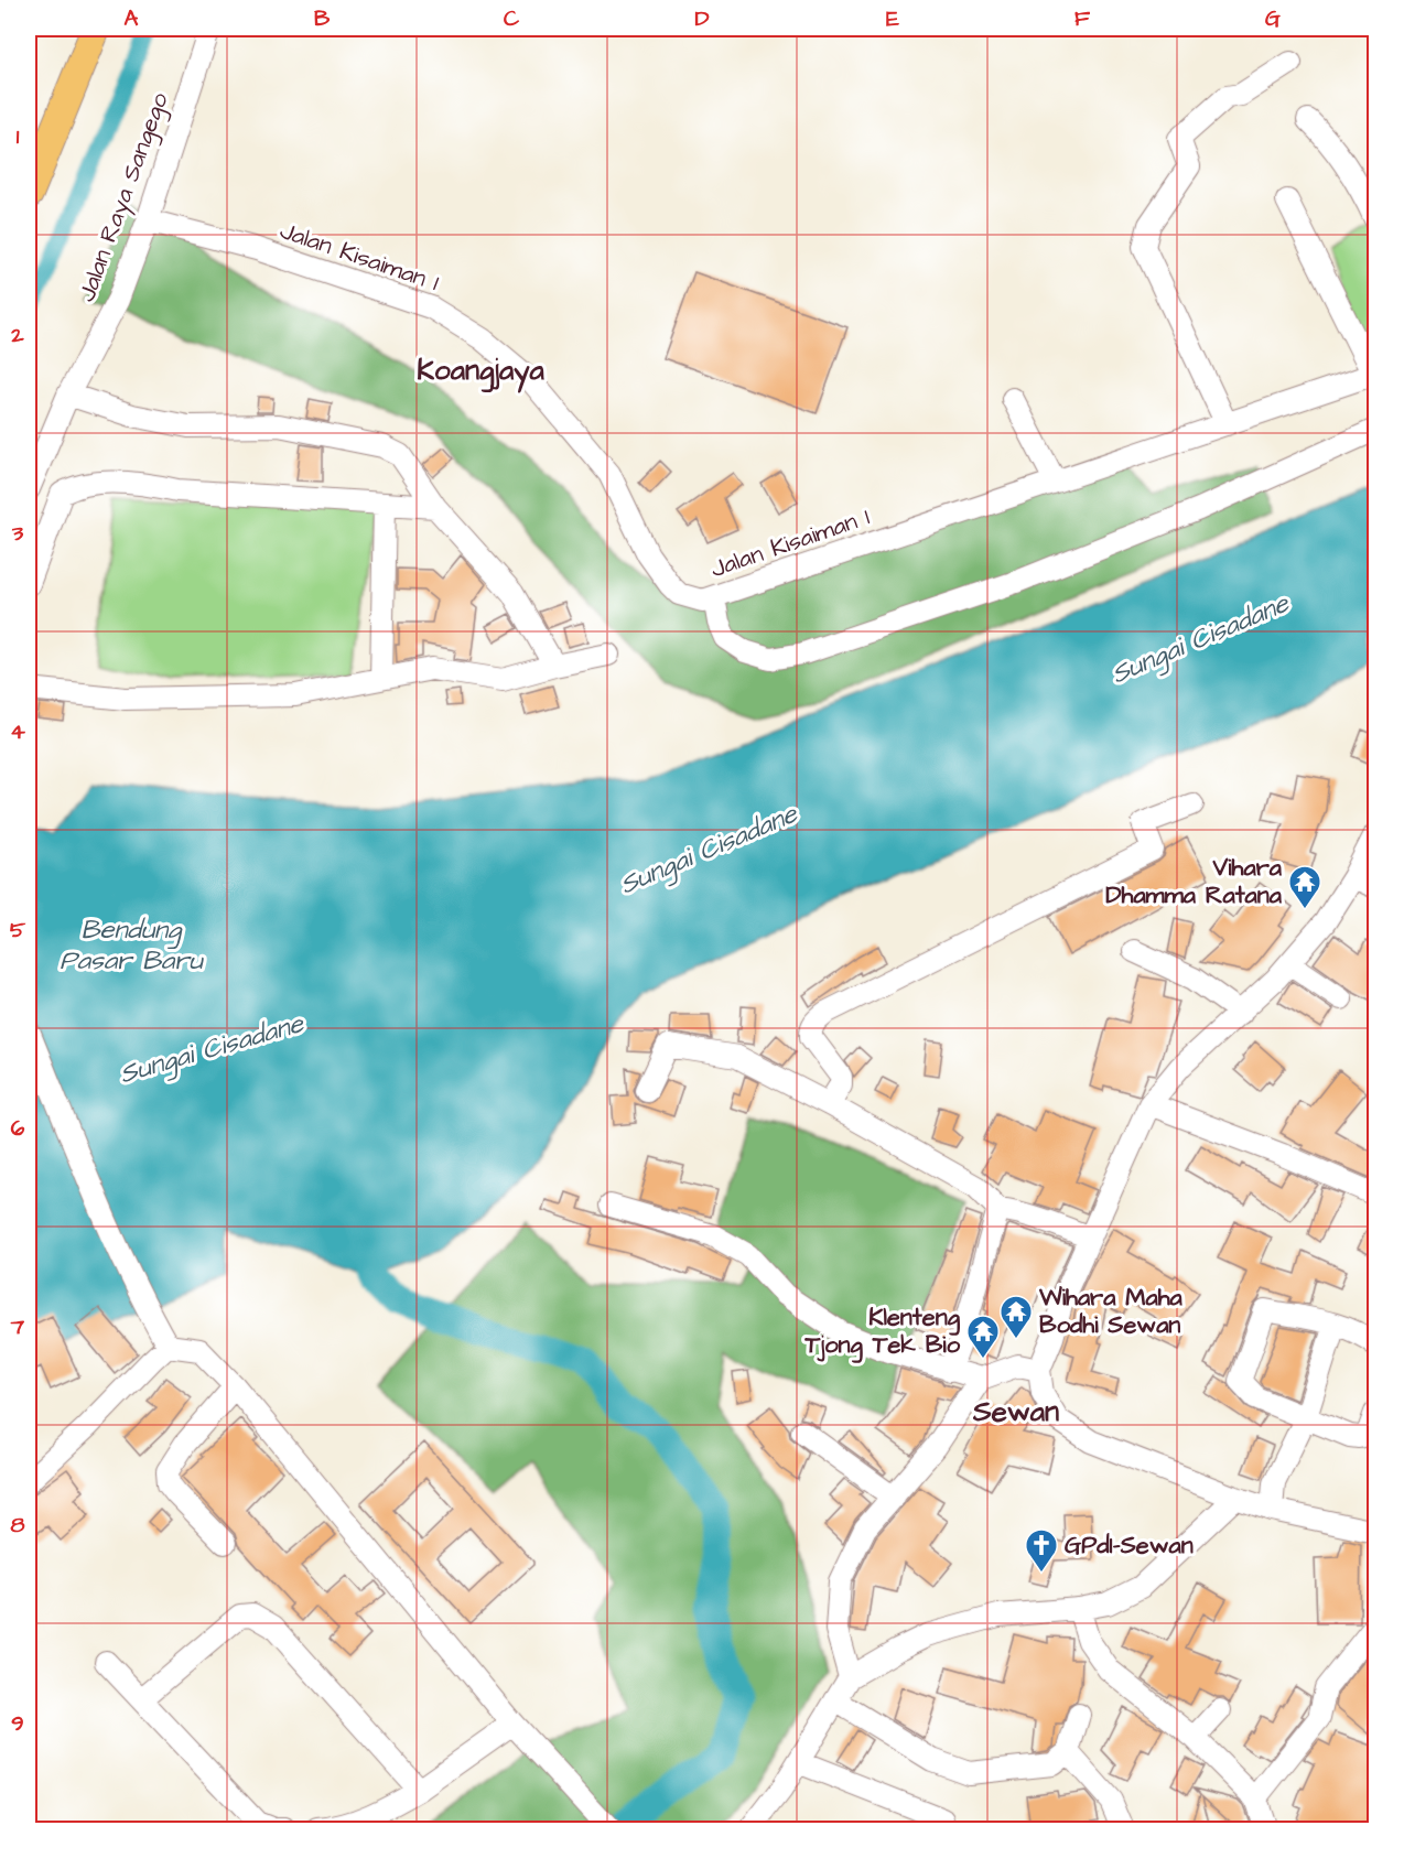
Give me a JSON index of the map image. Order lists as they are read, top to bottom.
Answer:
{
  "streets": {
    "street": ["Jalan Raya Sangego", "Jalan Kisaiman 1"]
  },
  "crossings": [
    ["Jalan Raya Sangego", "Jalan Kisaiman 1"]
  ],
  "districts": ["Koangjaya", "Sewan"],
  "water": ["Sungai Cisadane", "Bendung Pasar Baru"],
  "places": {
    "temple": ["Vihara Dhamma Ratana", "Wihara Maha Bodhi Sewan", "Klenteng Tjong Tek Bio"],
    "church": ["GPdI-Sewan"]
  },
  "grid": {
    "columns": [
      "A",
      "B",
      "C",
      "D",
      "E",
      "F",
      "G"
    ],
    "rows": [
      "1",
      "2",
      "3",
      "4",
      "5",
      "6",
      "7",
      "8",
      "9"
    ]
  }
}
